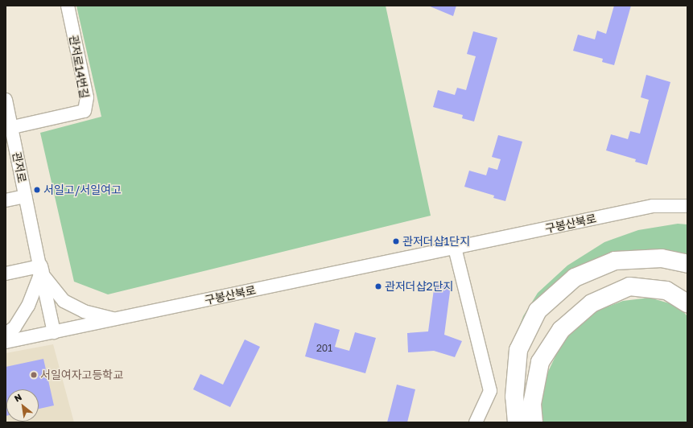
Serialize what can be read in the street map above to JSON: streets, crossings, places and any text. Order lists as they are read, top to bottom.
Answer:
{
  "streets": {
    "street": ["관저로14번길", "관저로", "구봉산북로"]
  },
  "crossings": [
    ["관저로14번길", "관저로"],
    ["관저로", "구봉산북로"]
  ],
  "places": [
    "서일고/서일여고",
    "관저더샵1단지",
    "관저더샵2단지",
    "서일여자고등학교"
  ],
  "house_numbers": ["201"],
  "north": "top left"
}
